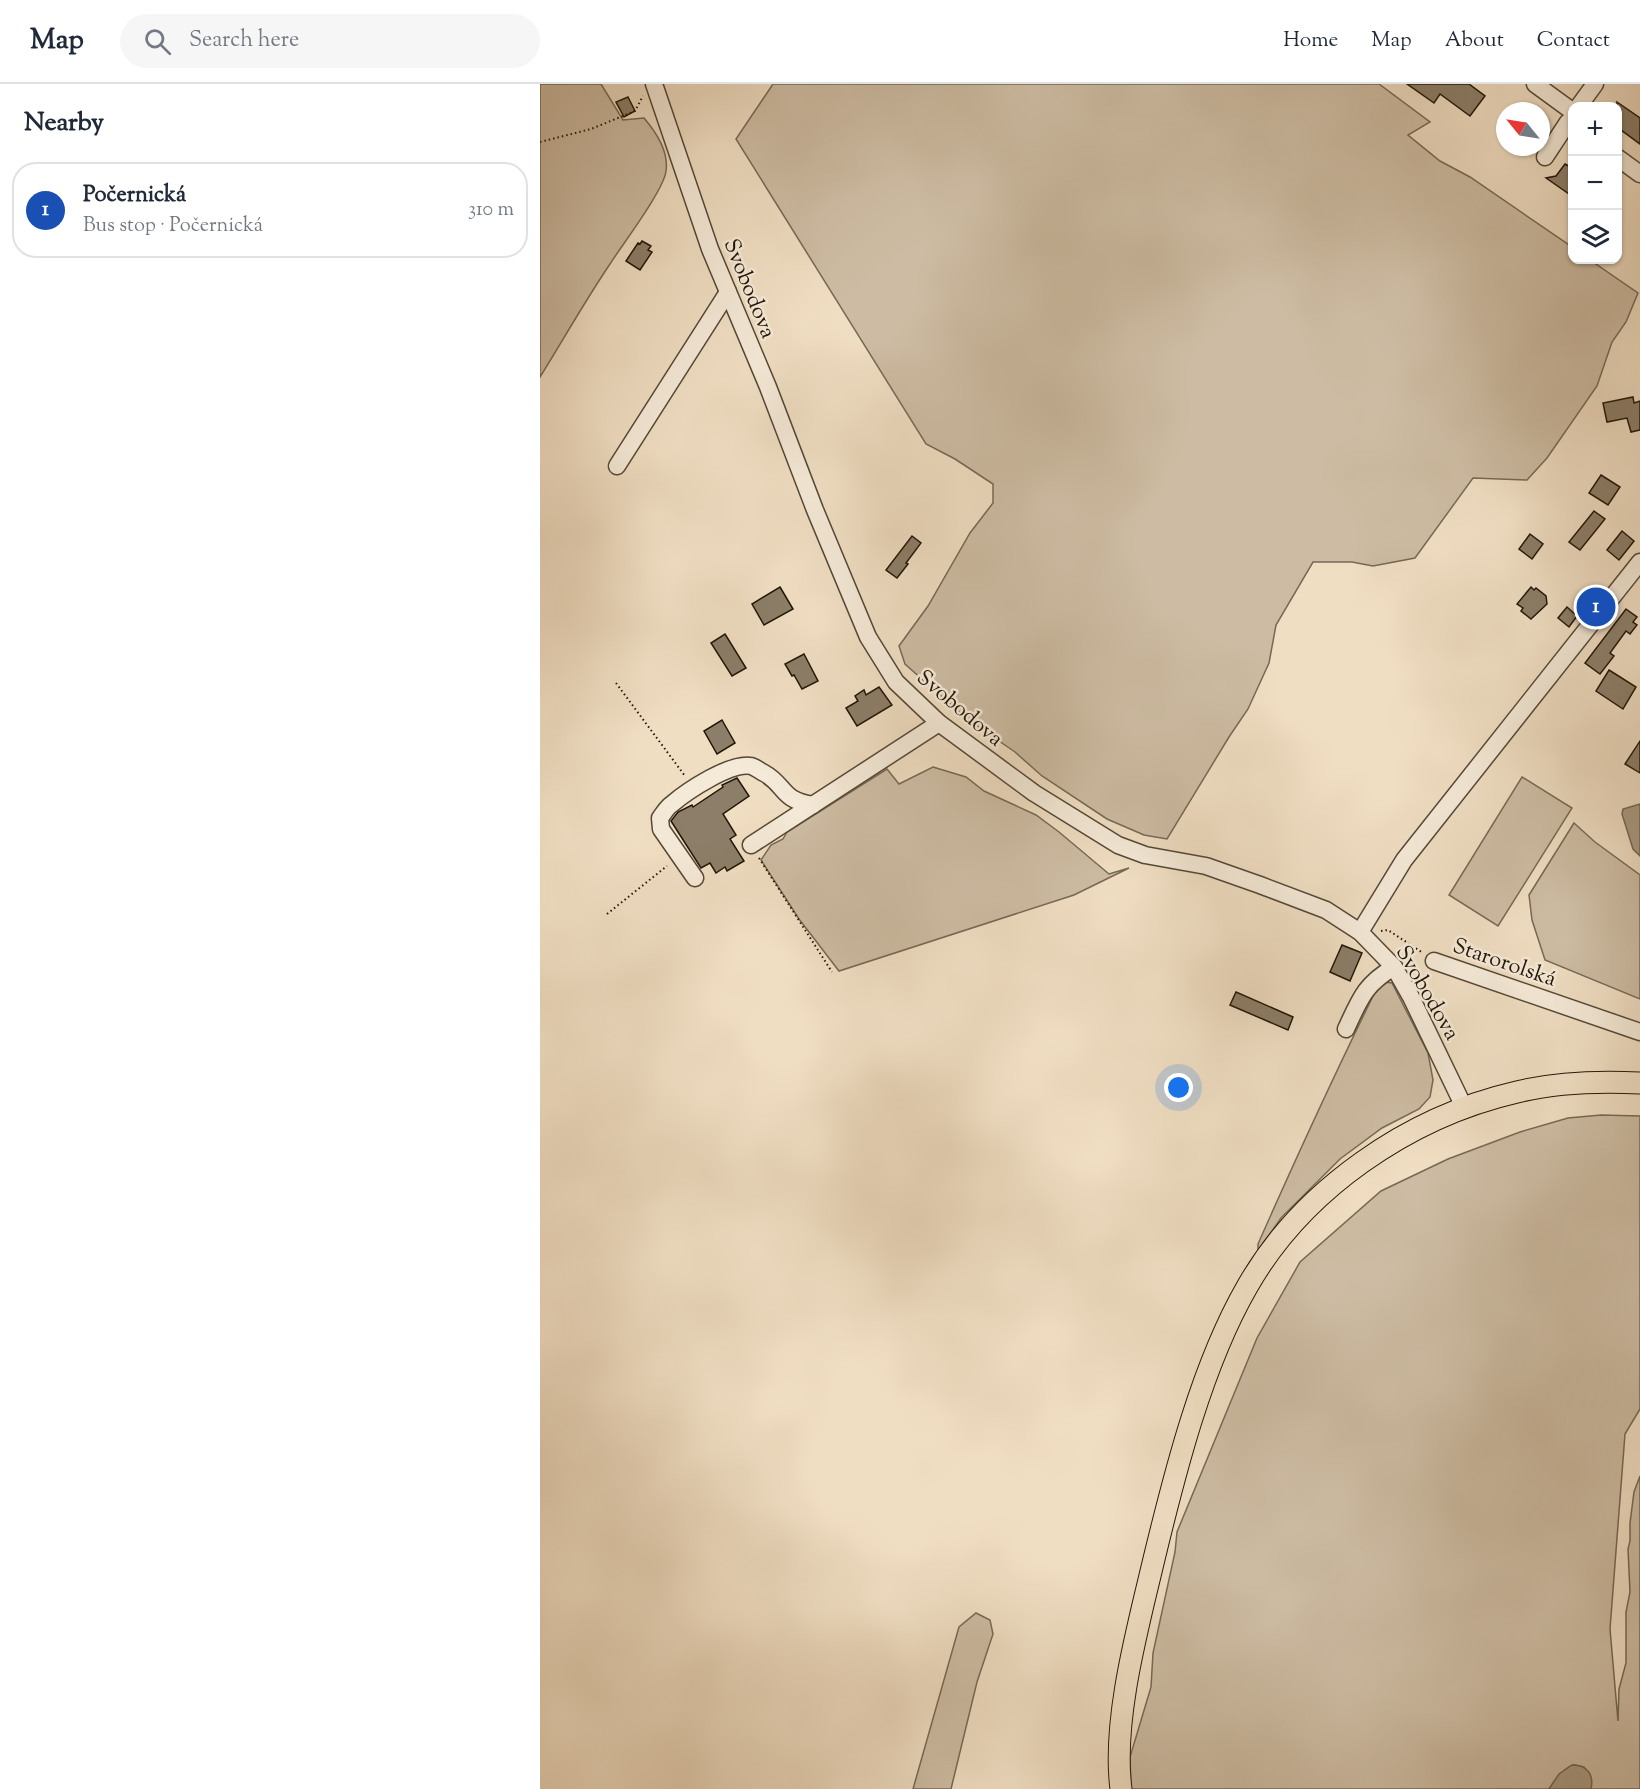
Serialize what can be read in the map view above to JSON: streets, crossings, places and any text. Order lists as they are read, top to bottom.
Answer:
{
  "streets": {
    "street": ["Svobodova", "Starorolská"]
  },
  "crossings": [
    ["Svobodova", "Starorolská"]
  ],
  "north": "top left",
  "page": {
    "header": "Map",
    "search": "Search here",
    "nav": [
      "Home",
      "Map",
      "About",
      "Contact"
    ],
    "heading": "Nearby",
    "map_buttons": ["+", "−"],
    "list": [
      {
        "mark": "1",
        "name": "Počernická",
        "note": "Bus stop · Počernická",
        "value": "310 m"
      }
    ],
    "pins": "1"
  }
}
